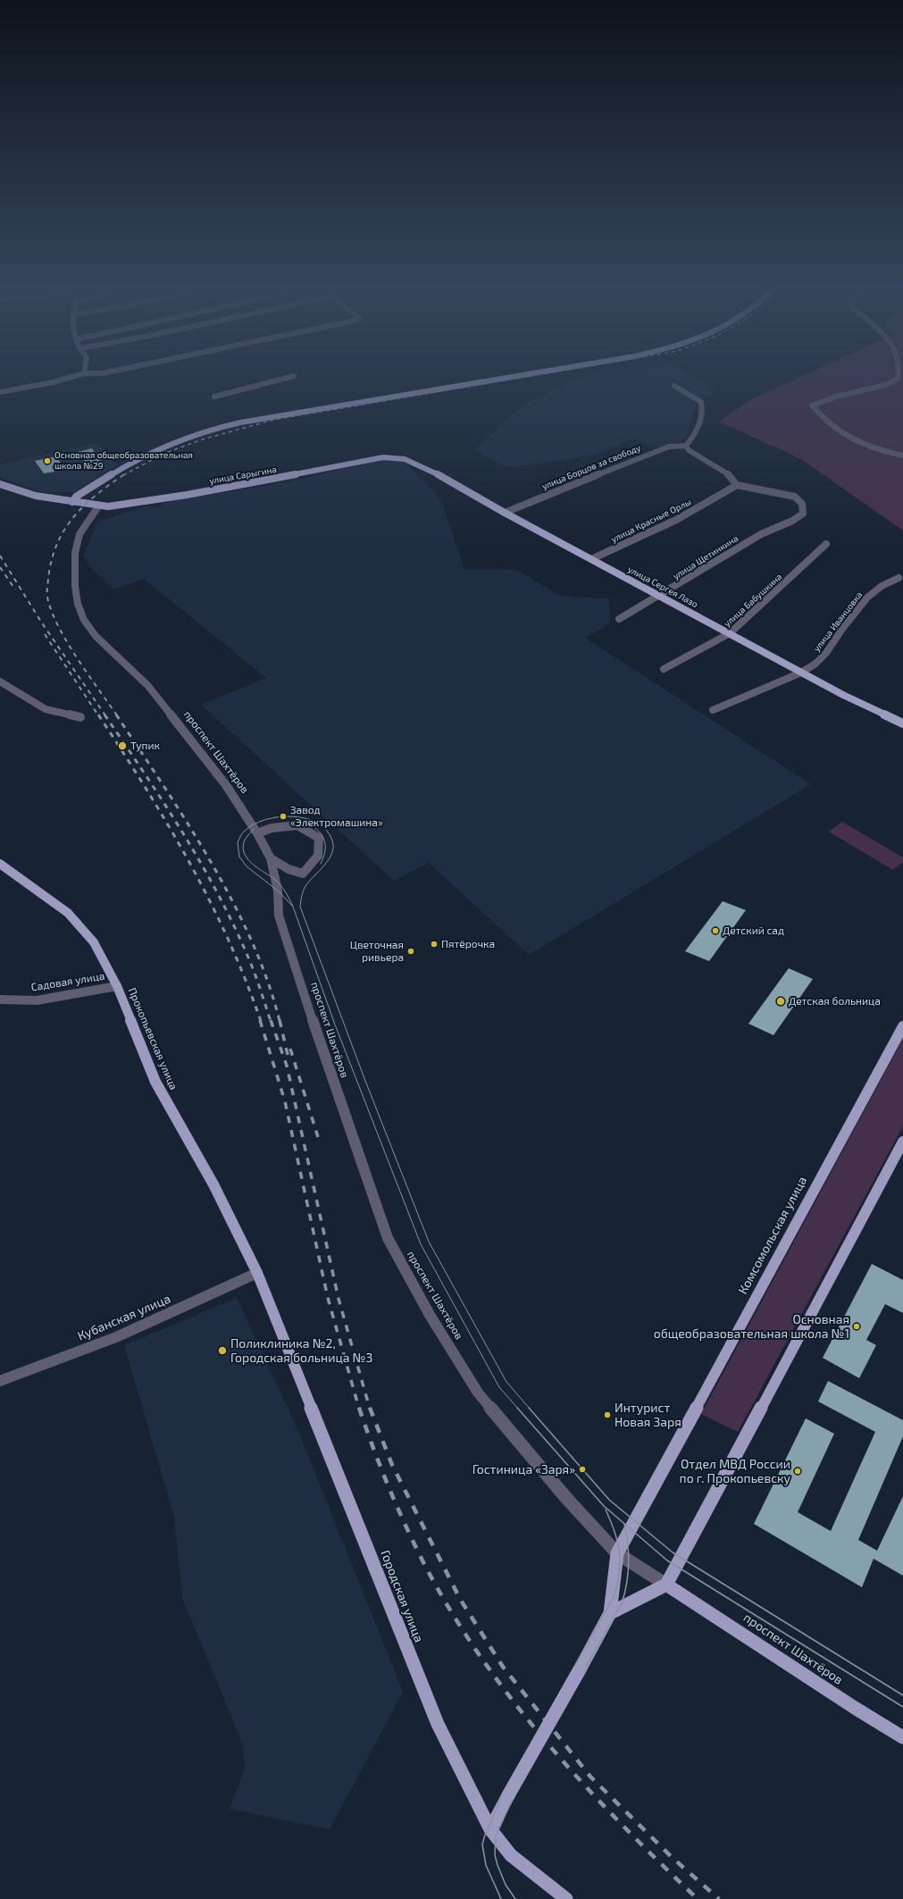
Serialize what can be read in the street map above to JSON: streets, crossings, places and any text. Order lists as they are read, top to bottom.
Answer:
{
  "streets": {
    "main road": [
      "улица Сарыгина",
      "улица Сергея Лазо",
      "проспект Шахтёров",
      "Прокопьевская улица",
      "Комсомольская улица",
      "Городская улица"
    ],
    "street": [
      "улица Борцов за свободу",
      "улица Красные Орлы",
      "улица Щетинкина",
      "улица Бабушкина",
      "улица Иванцовка",
      "Садовая улица",
      "Кубанская улица"
    ]
  },
  "crossings": [
    ["улица Борцов за свободу", "улица Сергея Лазо"],
    ["улица Сарыгина", "улица Сергея Лазо"],
    ["улица Сарыгина", "проспект Шахтёров"],
    ["улица Красные Орлы", "улица Щетинкина"],
    ["улица Красные Орлы", "улица Сергея Лазо"],
    ["улица Щетинкина", "улица Сергея Лазо"],
    ["улица Сергея Лазо", "улица Бабушкина"],
    ["улица Сергея Лазо", "улица Иванцовка"],
    ["проспект Шахтёров", "Комсомольская улица"],
    ["Садовая улица", "Прокопьевская улица"],
    ["Прокопьевская улица", "Кубанская улица"],
    ["Прокопьевская улица", "Городская улица"],
    ["Кубанская улица", "Городская улица"]
  ],
  "places": [
    "Основная общеобразовательная школа №29",
    "Тупик",
    "Завод «Электромашина»",
    "Детский сад",
    "Пятёрочка",
    "Цветочная ривьера",
    "Детская больница",
    "Основная общеобразовательная школа №1",
    "Поликлиника №2, Городская больница №3",
    "Интурист Новая Заря",
    "Гостиница «Заря»",
    "Отдел МВД России по г. Прокопьевску"
  ]
}
